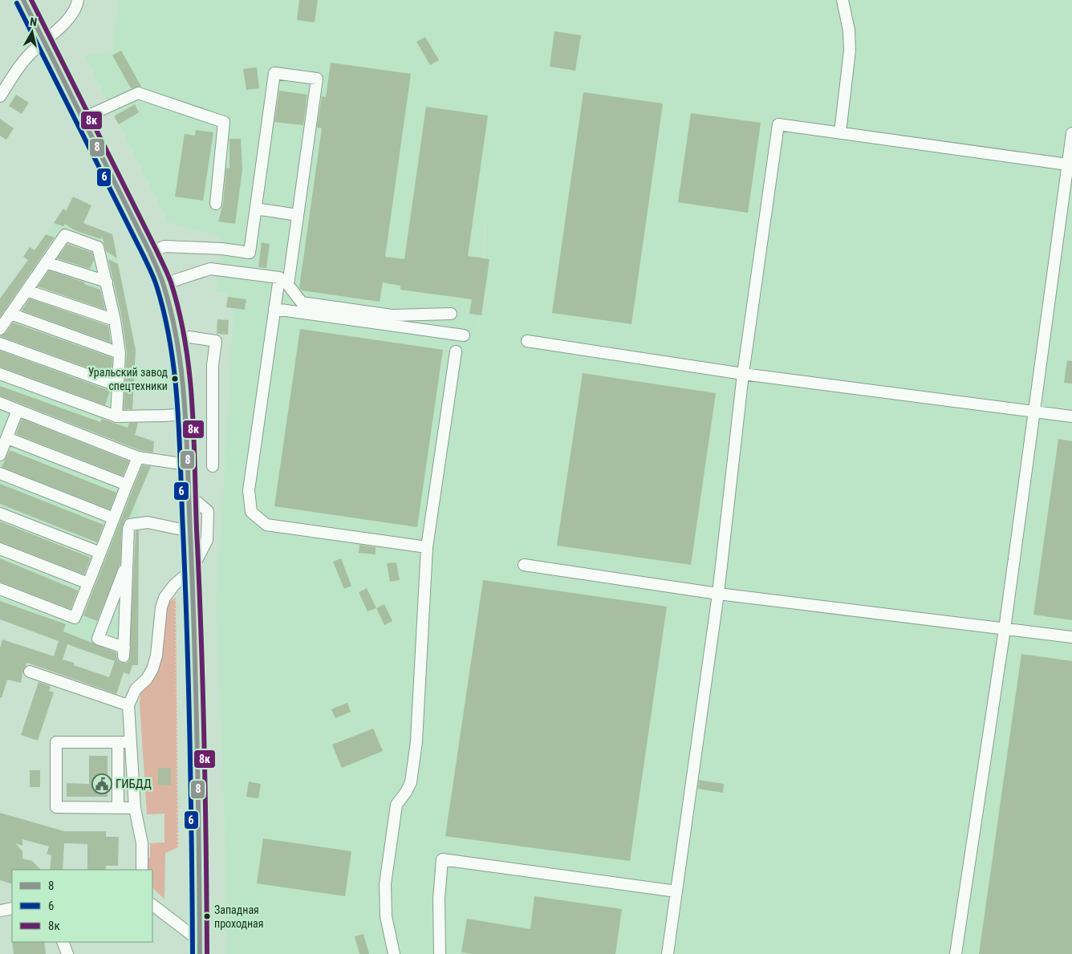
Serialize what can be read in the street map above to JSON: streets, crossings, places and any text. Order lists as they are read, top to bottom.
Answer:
{
  "places": {
    "other": ["Уральский завод спецтехники", "Западная проходная"],
    "public building": ["ГИБДД"]
  },
  "lines": ["transit line 8", "transit line 8к", "transit line 6"],
  "legend": ["8", "6", "8к"],
  "north": "top"
}
